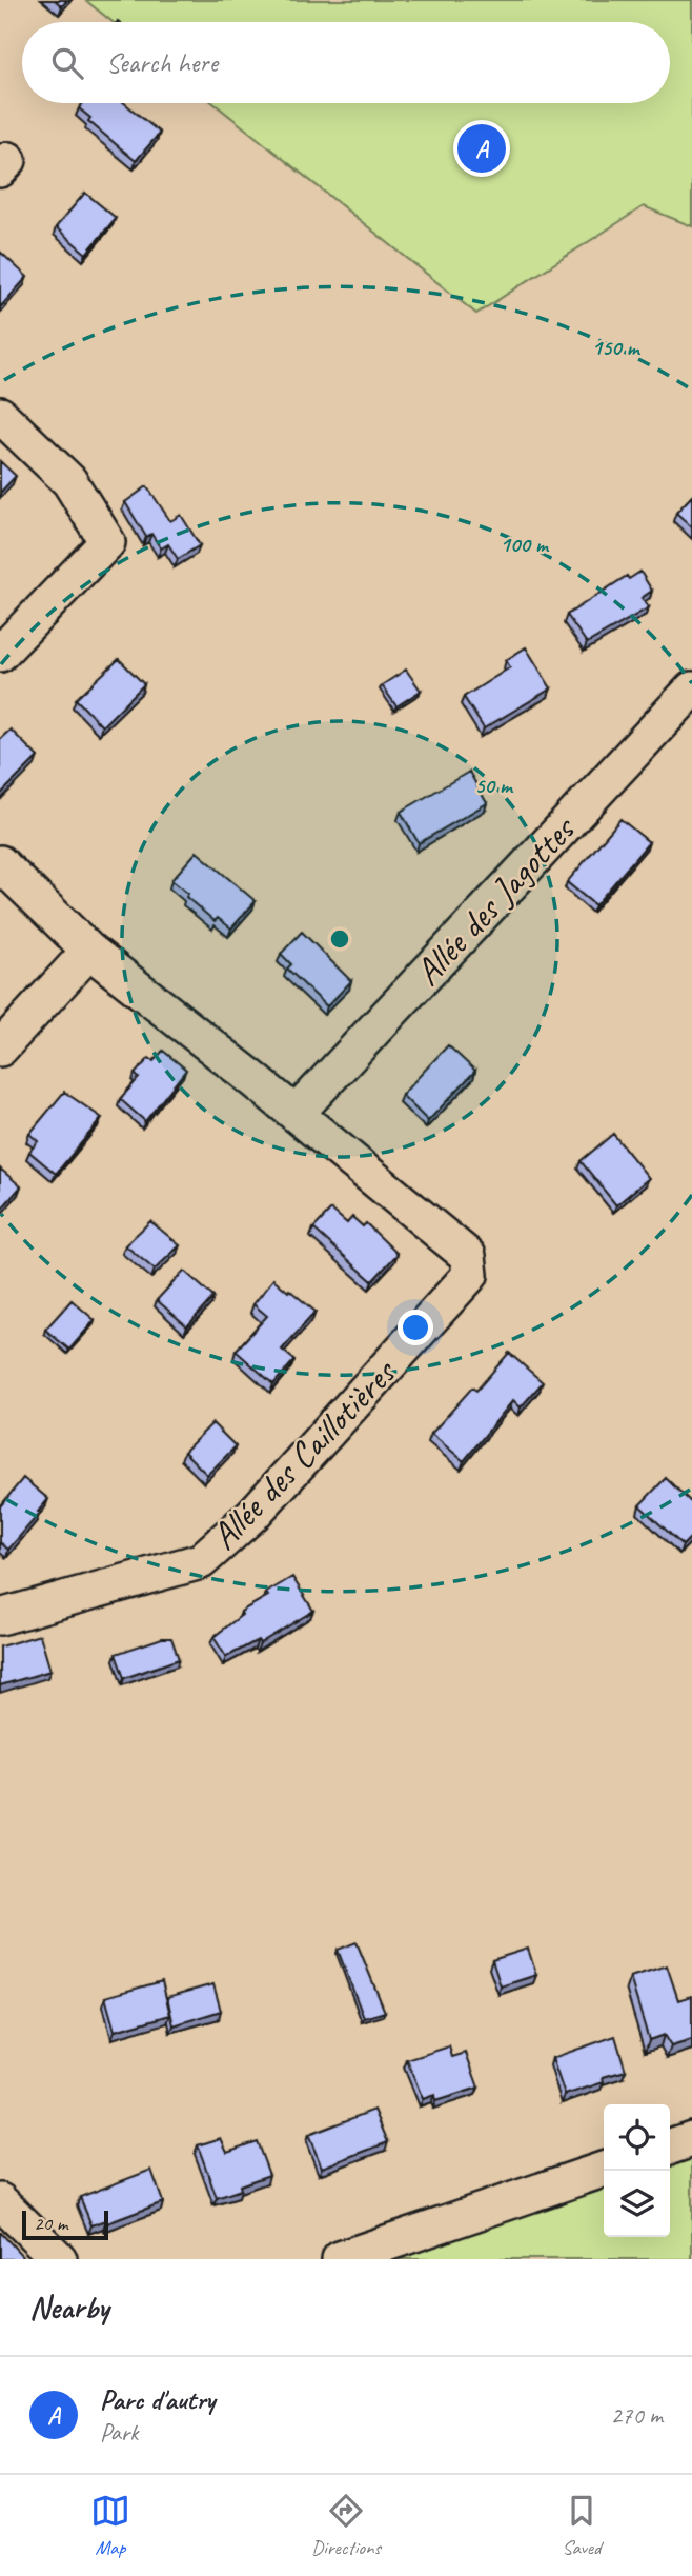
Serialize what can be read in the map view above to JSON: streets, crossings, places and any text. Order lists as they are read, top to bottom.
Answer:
{
  "streets": {
    "street": ["Allée des Jagottes", "Allée des Caillotières"]
  },
  "crossings": [
    ["Allée des Jagottes", "Allée des Caillotières"]
  ],
  "scale_bar": "20 m",
  "page": {
    "search": "Search here",
    "pins": "A",
    "scale": "20 m",
    "heading": "Nearby",
    "list": [
      {
        "mark": "A",
        "name": "Parc d'autry",
        "note": "Park",
        "value": "270 m"
      }
    ],
    "nav": ["Map", "Directions", "Saved"]
  },
  "rings": ["150 m", "100 m", "50 m"]
}
